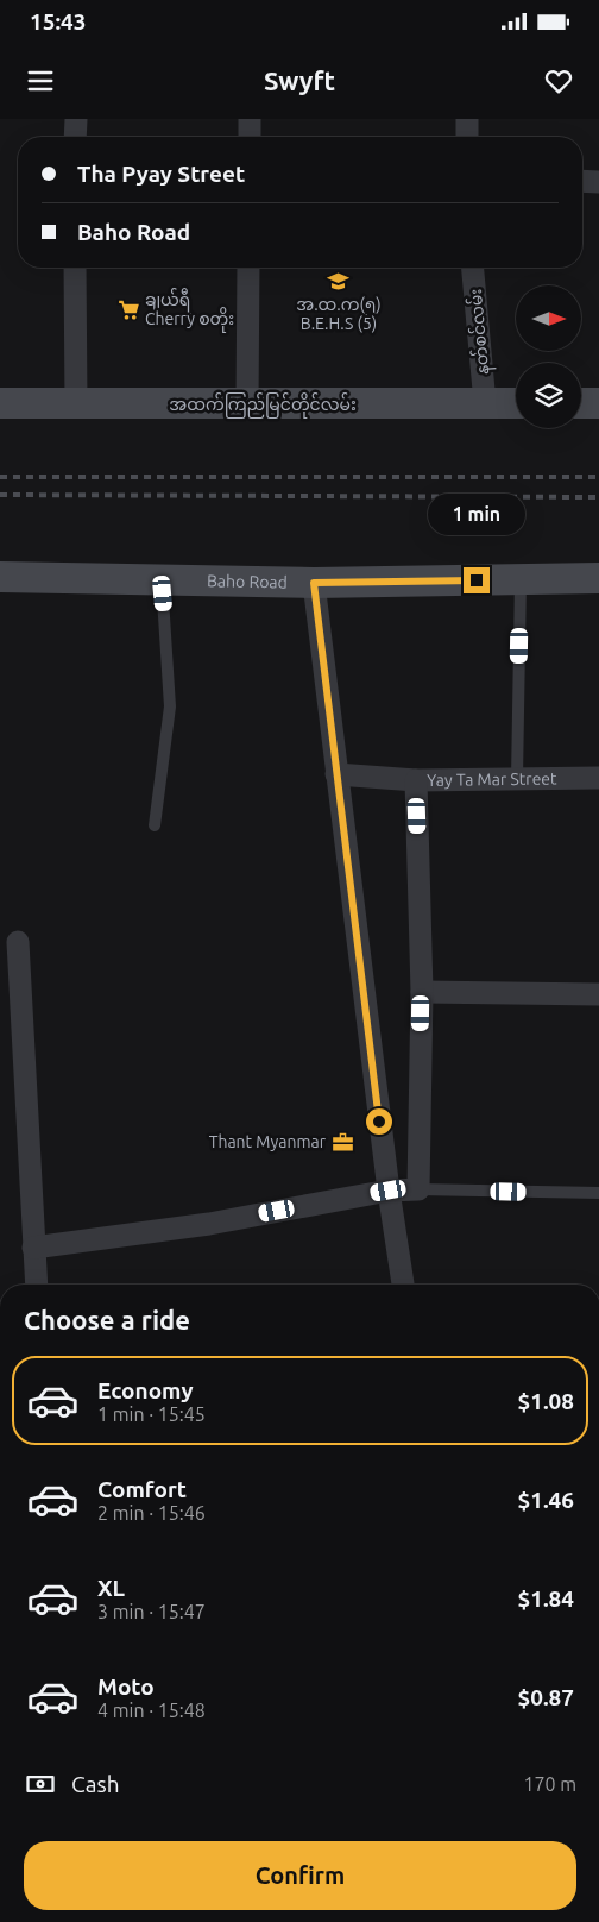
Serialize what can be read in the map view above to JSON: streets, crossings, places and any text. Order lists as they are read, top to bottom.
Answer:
{
  "streets": {
    "main road": ["အထက်ကြည်မြင်တိုင်လမ်း", "Baho Road"],
    "street": ["နတ်စင်လမ်း", "Yay Ta Mar Street"]
  },
  "crossings": [
    ["နတ်စင်လမ်း", "အထက်ကြည်မြင်တိုင်လမ်း"]
  ],
  "places": {
    "school or university": ["အ.ထ.က(၅) B.E.H.S (5)"],
    "supermarket": ["ချယ်ရီ Cherry စတိုး"],
    "office": ["Thant Myanmar"]
  },
  "north": "right",
  "page": {
    "status": "15:43",
    "header": "Swyft",
    "banner": ["Tha Pyay Street", "Baho Road"],
    "bubble": "1 min",
    "heading": "Choose a ride",
    "list": [
      {
        "name": "Economy",
        "note": "1 min · 15:45",
        "value": "$1.08"
      },
      {
        "name": "Comfort",
        "note": "2 min · 15:46",
        "value": "$1.46"
      },
      {
        "name": "XL",
        "note": "3 min · 15:47",
        "value": "$1.84"
      },
      {
        "name": "Moto",
        "note": "4 min · 15:48",
        "value": "$0.87"
      }
    ],
    "pay": ["Cash", "170 m"],
    "buttons": "Confirm"
  }
}
